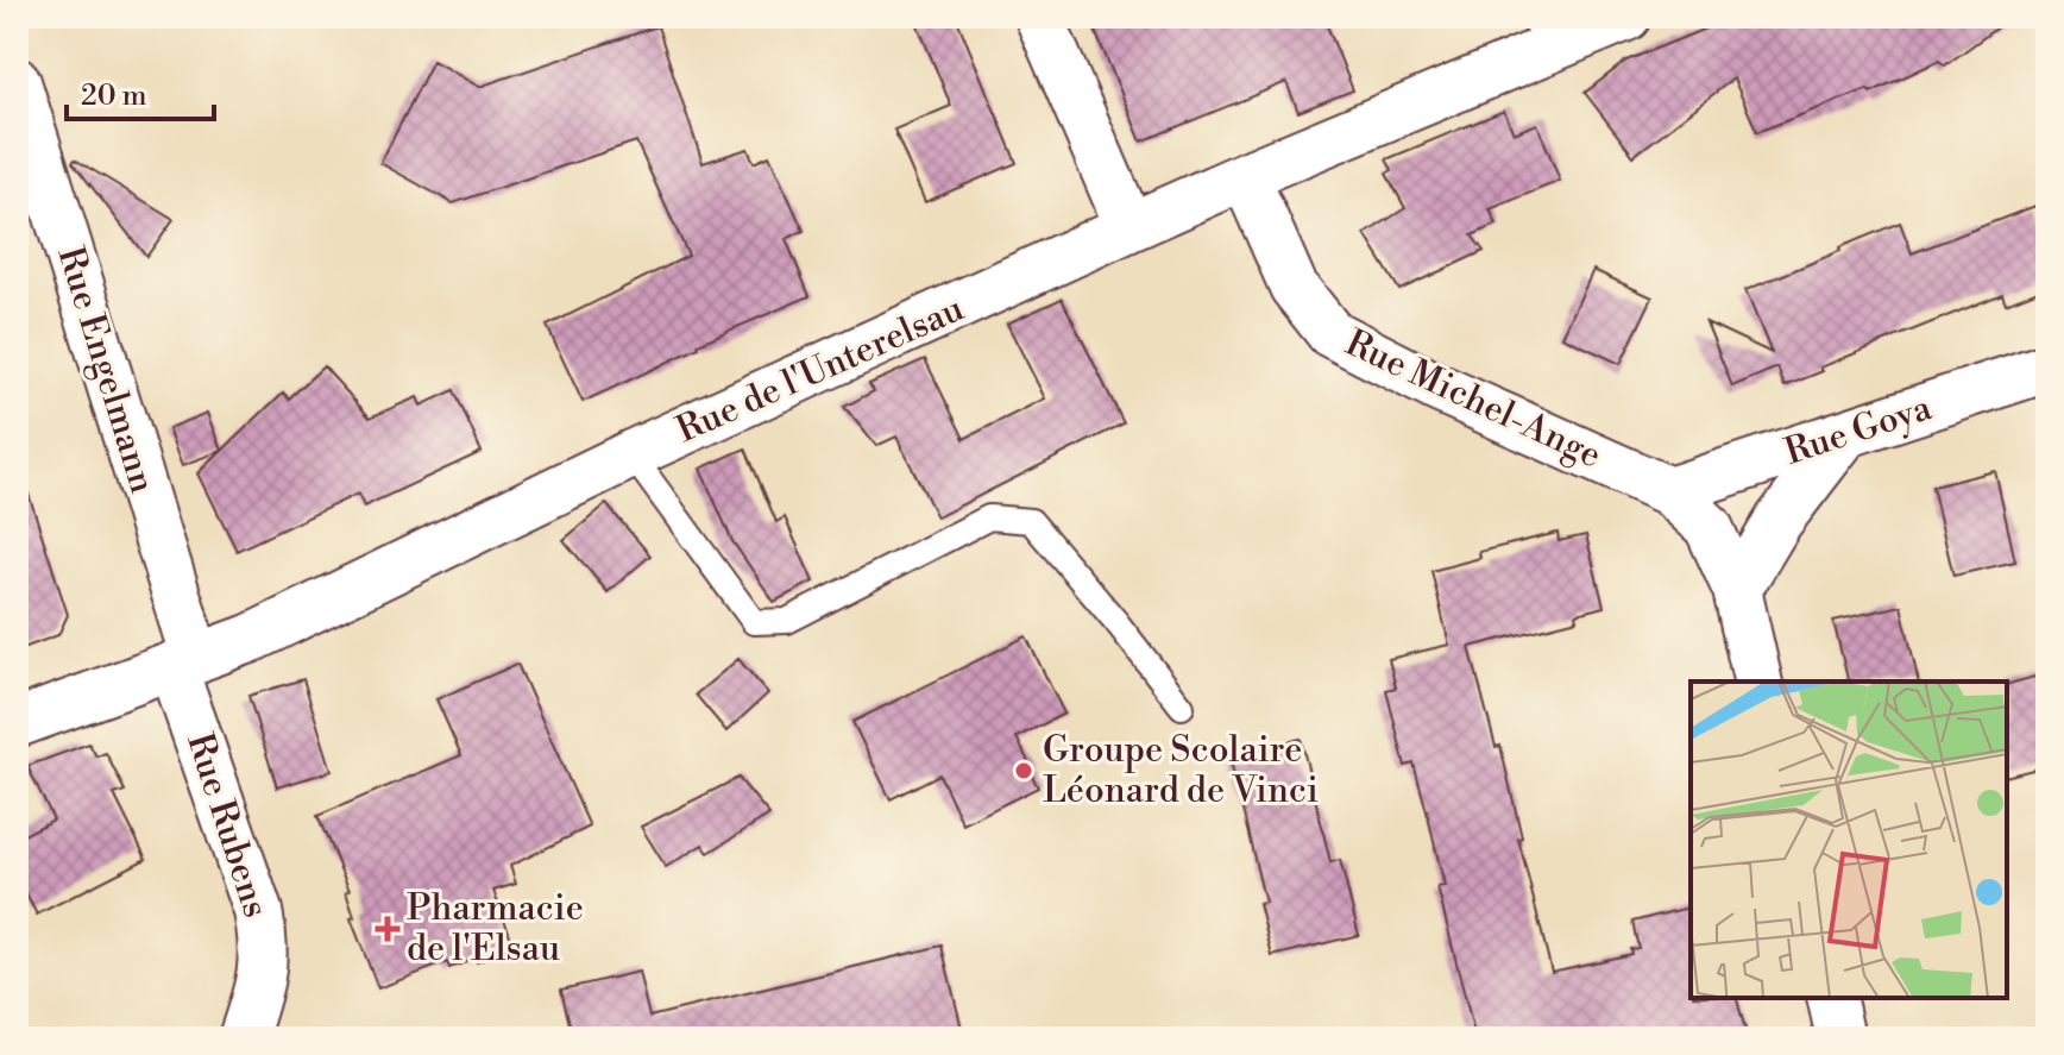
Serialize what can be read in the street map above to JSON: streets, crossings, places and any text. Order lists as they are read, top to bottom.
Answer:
{
  "streets": {
    "street": [
      "Rue Engelmann",
      "Rue de l'Unterelsau",
      "Rue Michel-Ange",
      "Rue Goya",
      "Rue Rubens"
    ]
  },
  "crossings": [
    ["Rue Engelmann", "Rue de l'Unterelsau"],
    ["Rue Engelmann", "Rue Rubens"],
    ["Rue de l'Unterelsau", "Rue Michel-Ange"],
    ["Rue de l'Unterelsau", "Rue Rubens"],
    ["Rue Michel-Ange", "Rue Goya"]
  ],
  "places": {
    "other": ["Groupe Scolaire Léonard de Vinci"],
    "health": ["Pharmacie de l'Elsau"]
  },
  "scale_bar": "20 m"
}
